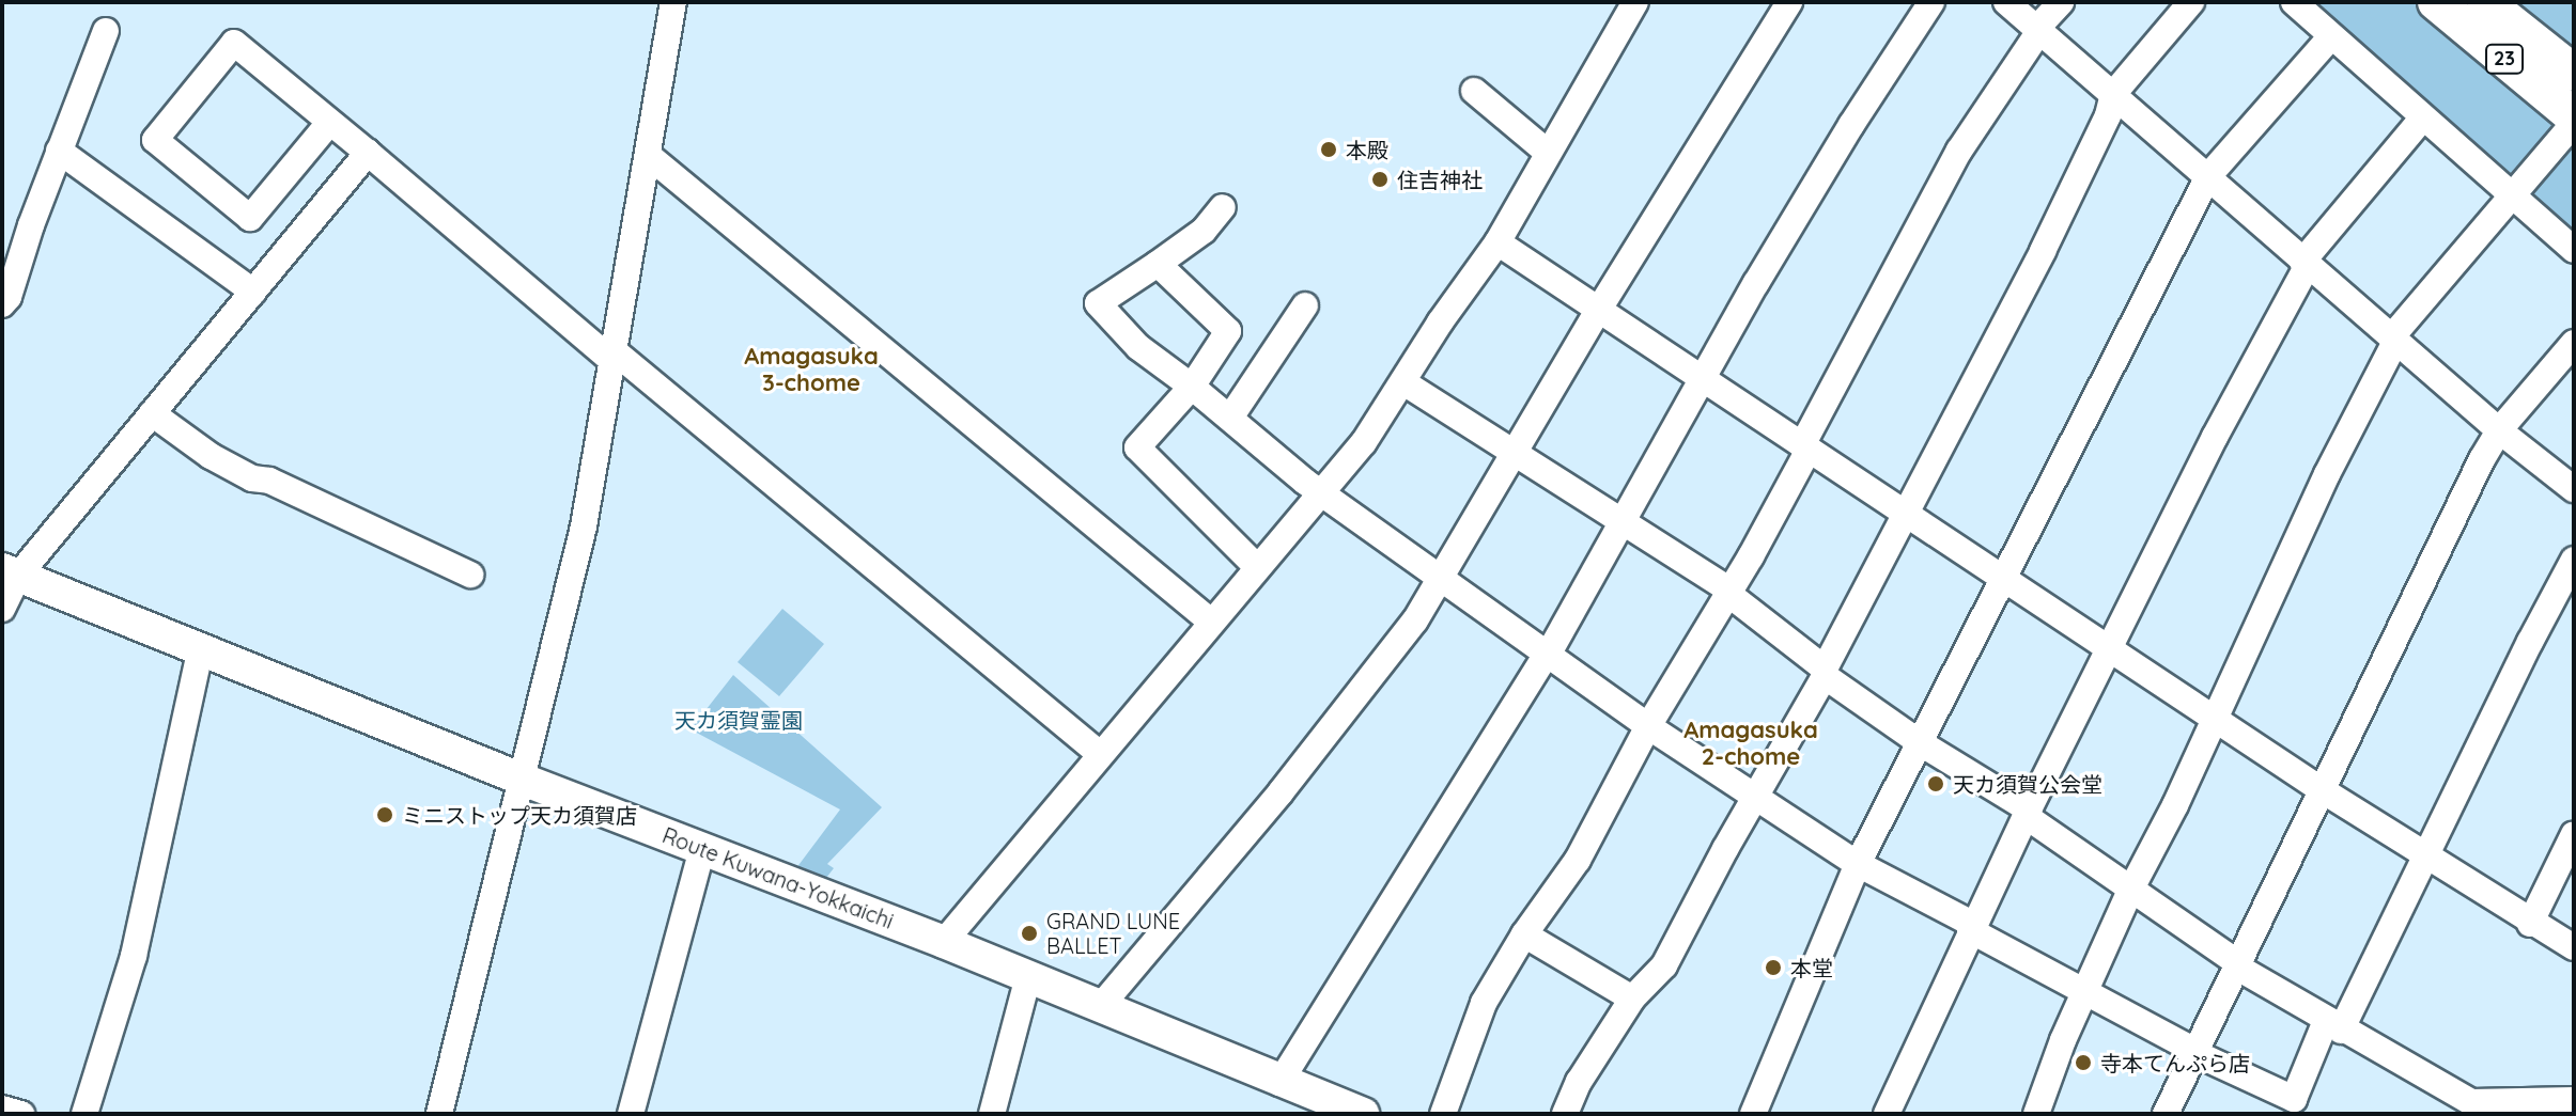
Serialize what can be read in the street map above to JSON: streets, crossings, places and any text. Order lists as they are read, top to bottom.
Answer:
{
  "streets": {
    "highway": ["23"],
    "main road": ["Route Kuwana-Yokkaichi"]
  },
  "districts": ["Amagasuka 3-chome", "Amagasuka 2-chome"],
  "parks": ["天カ須賀霊園"],
  "places": [
    "本殿",
    "住吉神社",
    "天カ須賀公会堂",
    "ミニストップ天カ須賀店",
    "GRAND LUNE BALLET",
    "本堂",
    "寺本てんぷら店"
  ]
}
